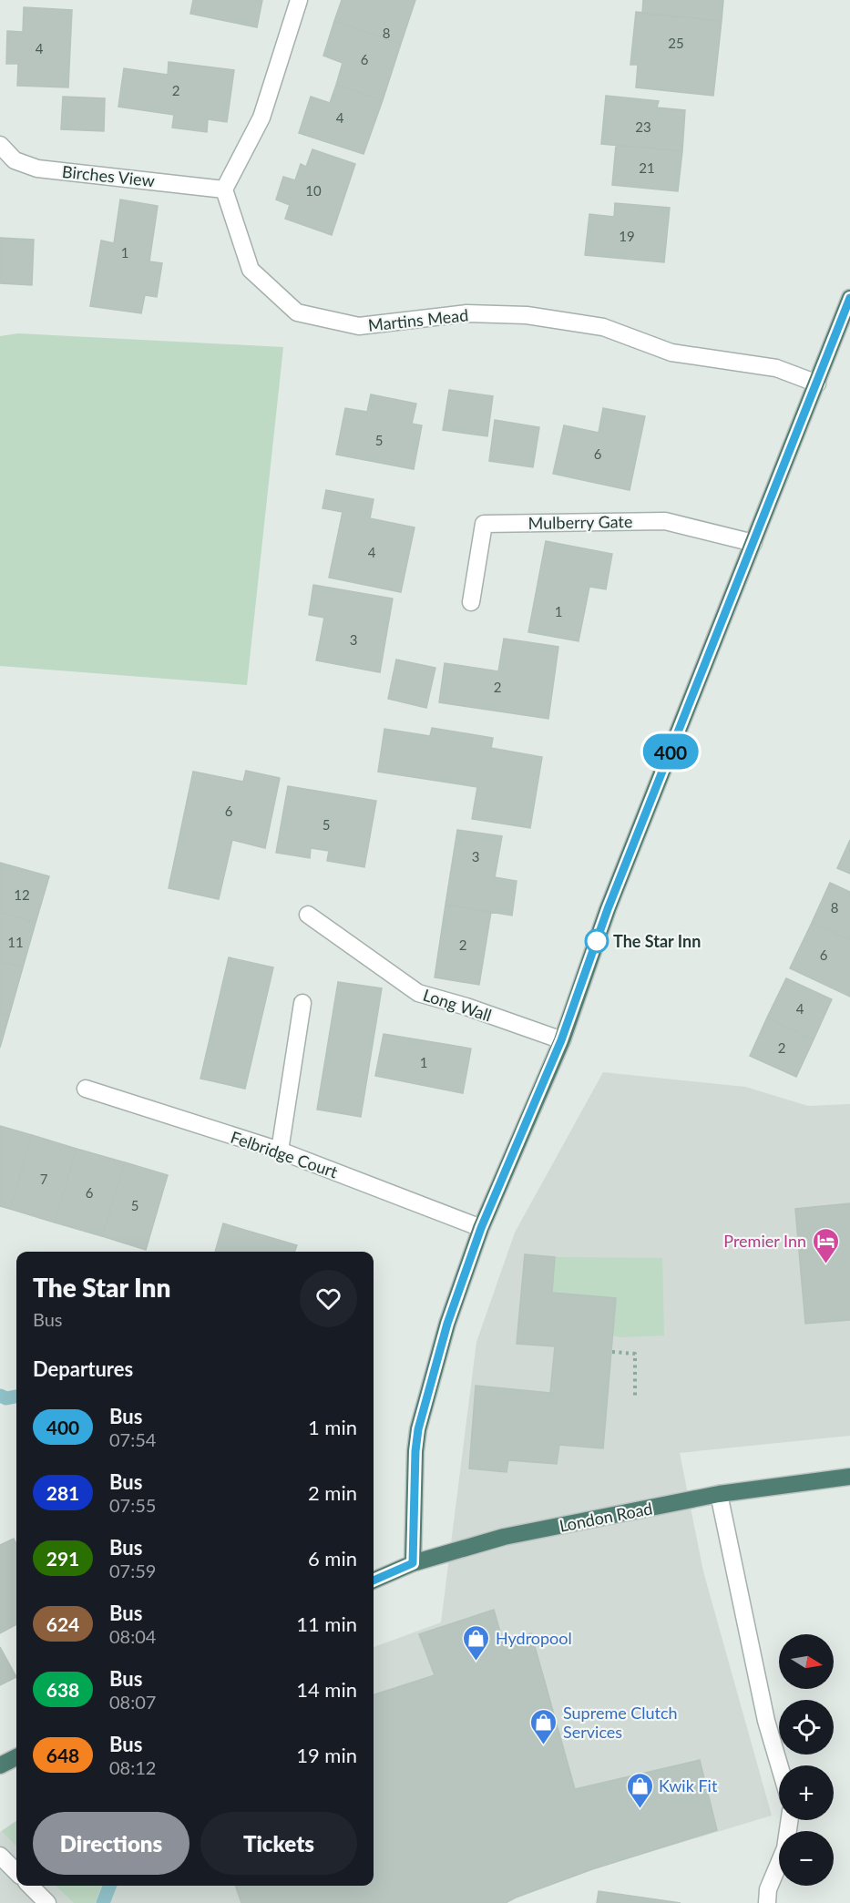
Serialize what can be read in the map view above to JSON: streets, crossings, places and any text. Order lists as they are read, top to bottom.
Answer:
{
  "streets": {
    "highway": ["London Road"],
    "street": [
      "Birches View",
      "Martins Mead",
      "Mulberry Gate",
      "Long Wall",
      "Felbridge Court"
    ]
  },
  "crossings": [
    ["Birches View", "Martins Mead"]
  ],
  "places": {
    "other": ["The Star Inn"],
    "hotel": ["Premier Inn"],
    "shop": ["Hydropool", "Supreme Clutch Services", "Kwik Fit"]
  },
  "lines": ["bus line 400"],
  "house_numbers": [
    "8",
    "25",
    "4",
    "6",
    "2",
    "4",
    "23",
    "21",
    "10",
    "19",
    "1",
    "5",
    "6",
    "4",
    "1",
    "3",
    "2",
    "6",
    "5",
    "3",
    "12",
    "8",
    "11",
    "2",
    "6",
    "4",
    "2",
    "1",
    "7",
    "6",
    "5"
  ],
  "north": "right",
  "page": {
    "on_map": "400",
    "heading": [
      ["The Star Inn", "Bus"],
      "Departures"
    ],
    "list": [
      {
        "mark": "400",
        "name": "Bus",
        "note": "07:54",
        "value": "1 min"
      },
      {
        "mark": "281",
        "name": "Bus",
        "note": "07:55",
        "value": "2 min"
      },
      {
        "mark": "291",
        "name": "Bus",
        "note": "07:59",
        "value": "6 min"
      },
      {
        "mark": "624",
        "name": "Bus",
        "note": "08:04",
        "value": "11 min"
      },
      {
        "mark": "638",
        "name": "Bus",
        "note": "08:07",
        "value": "14 min"
      },
      {
        "mark": "648",
        "name": "Bus",
        "note": "08:12",
        "value": "19 min"
      }
    ],
    "map_buttons": ["+", "−"],
    "buttons": ["Directions", "Tickets"]
  }
}
